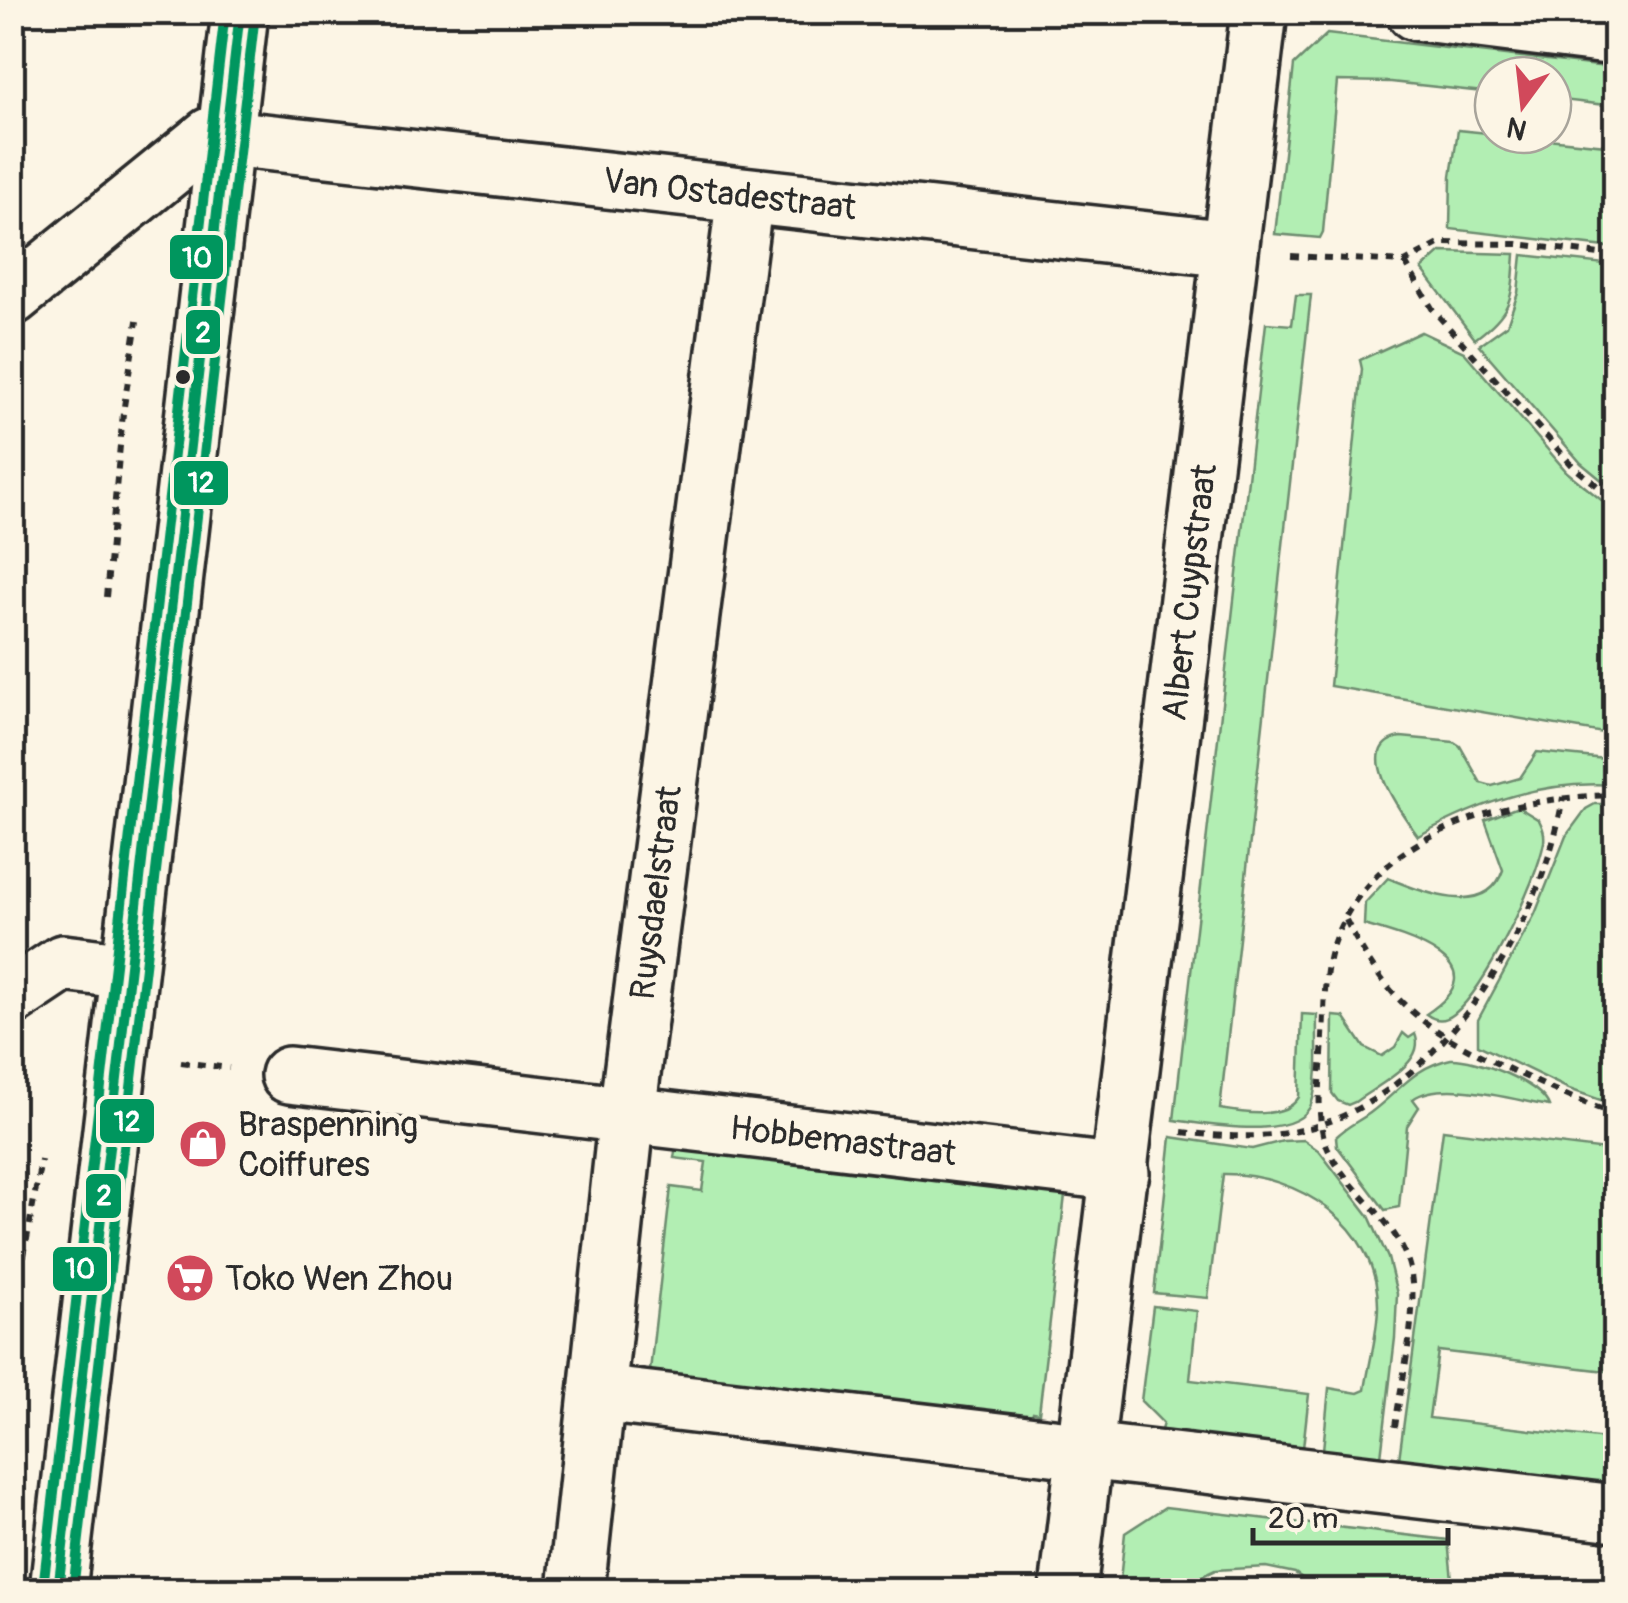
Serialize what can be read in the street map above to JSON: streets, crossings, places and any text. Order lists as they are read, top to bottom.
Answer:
{
  "streets": {
    "street": [
      "Van Ostadestraat",
      "Albert Cuypstraat",
      "Ruysdaelstraat",
      "Hobbemastraat"
    ]
  },
  "crossings": [
    ["Van Ostadestraat", "Albert Cuypstraat"],
    ["Van Ostadestraat", "Ruysdaelstraat"],
    ["Albert Cuypstraat", "Hobbemastraat"],
    ["Ruysdaelstraat", "Hobbemastraat"]
  ],
  "places": {
    "shop": ["Braspenning Coiffures"],
    "supermarket": ["Toko Wen Zhou"]
  },
  "lines": ["transit line 2", "transit line 10", "transit line 12"],
  "scale_bar": "20 m",
  "north": "bottom"
}
